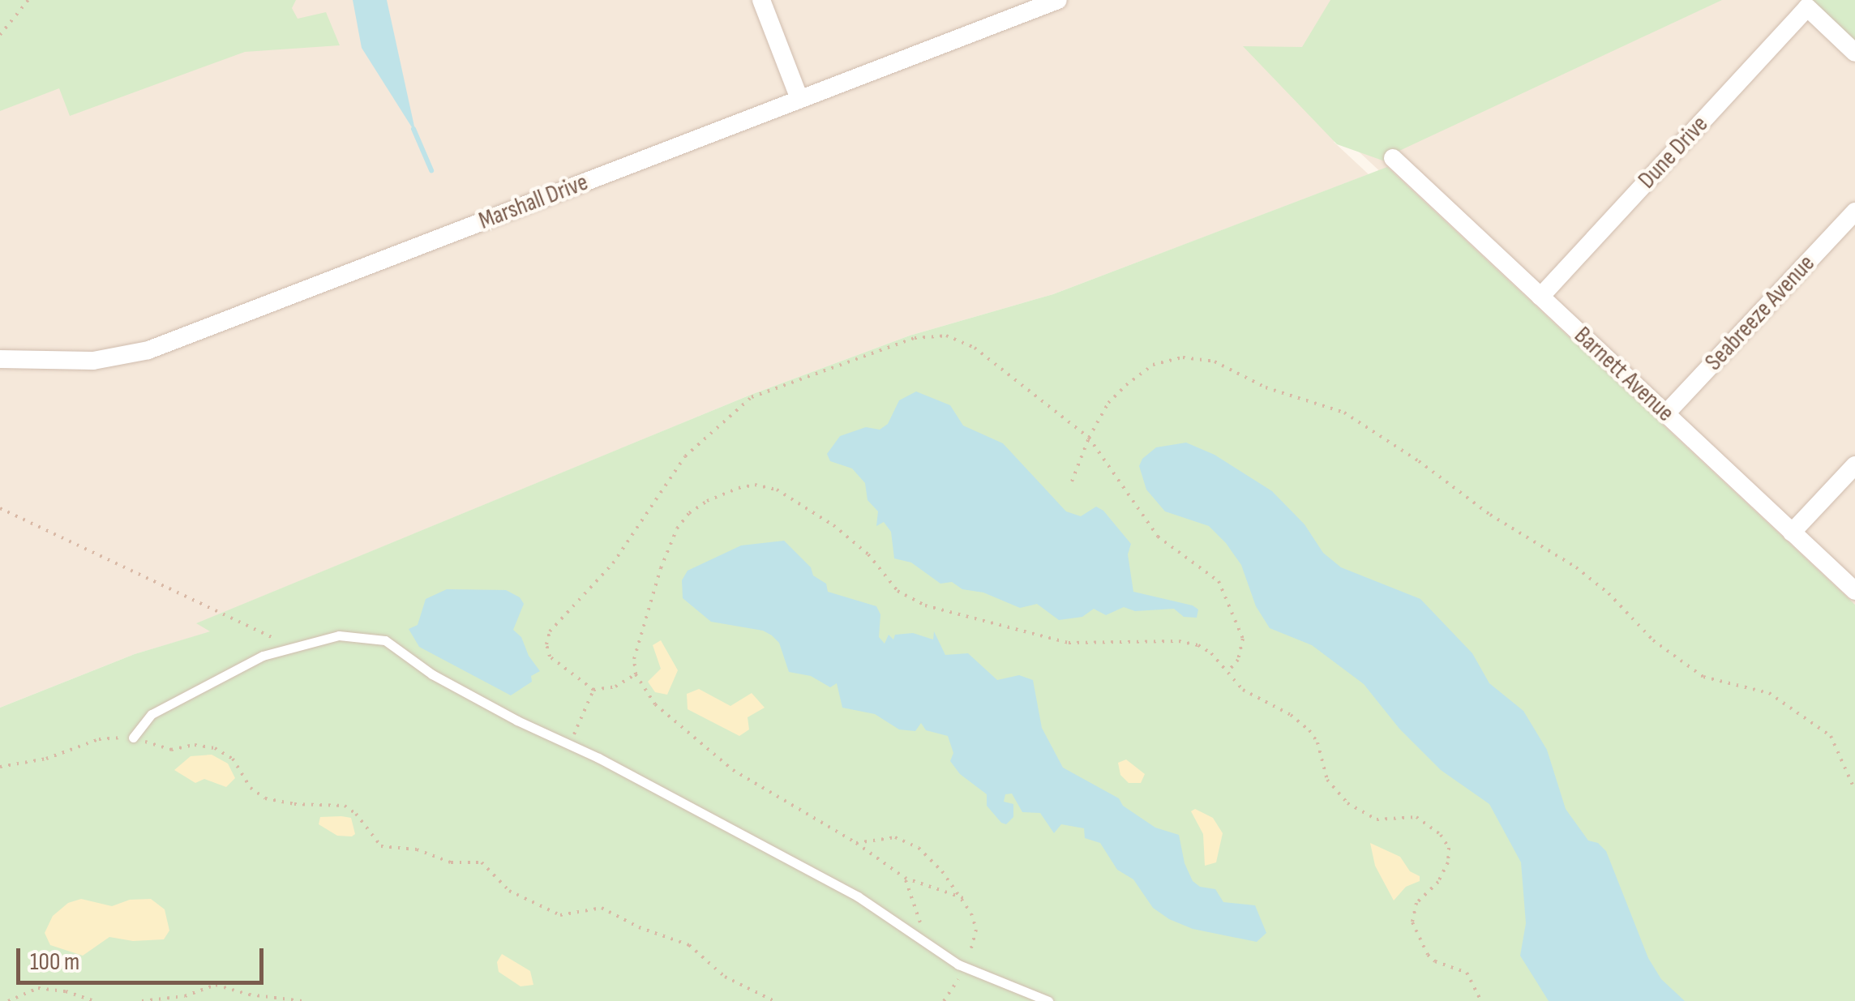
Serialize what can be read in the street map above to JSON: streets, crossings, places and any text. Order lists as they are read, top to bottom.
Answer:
{
  "streets": {
    "street": [
      "Dune Drive",
      "Marshall Drive",
      "Seabreeze Avenue",
      "Barnett Avenue"
    ]
  },
  "crossings": [
    ["Dune Drive", "Barnett Avenue"],
    ["Seabreeze Avenue", "Barnett Avenue"]
  ],
  "scale_bar": "100 m"
}
